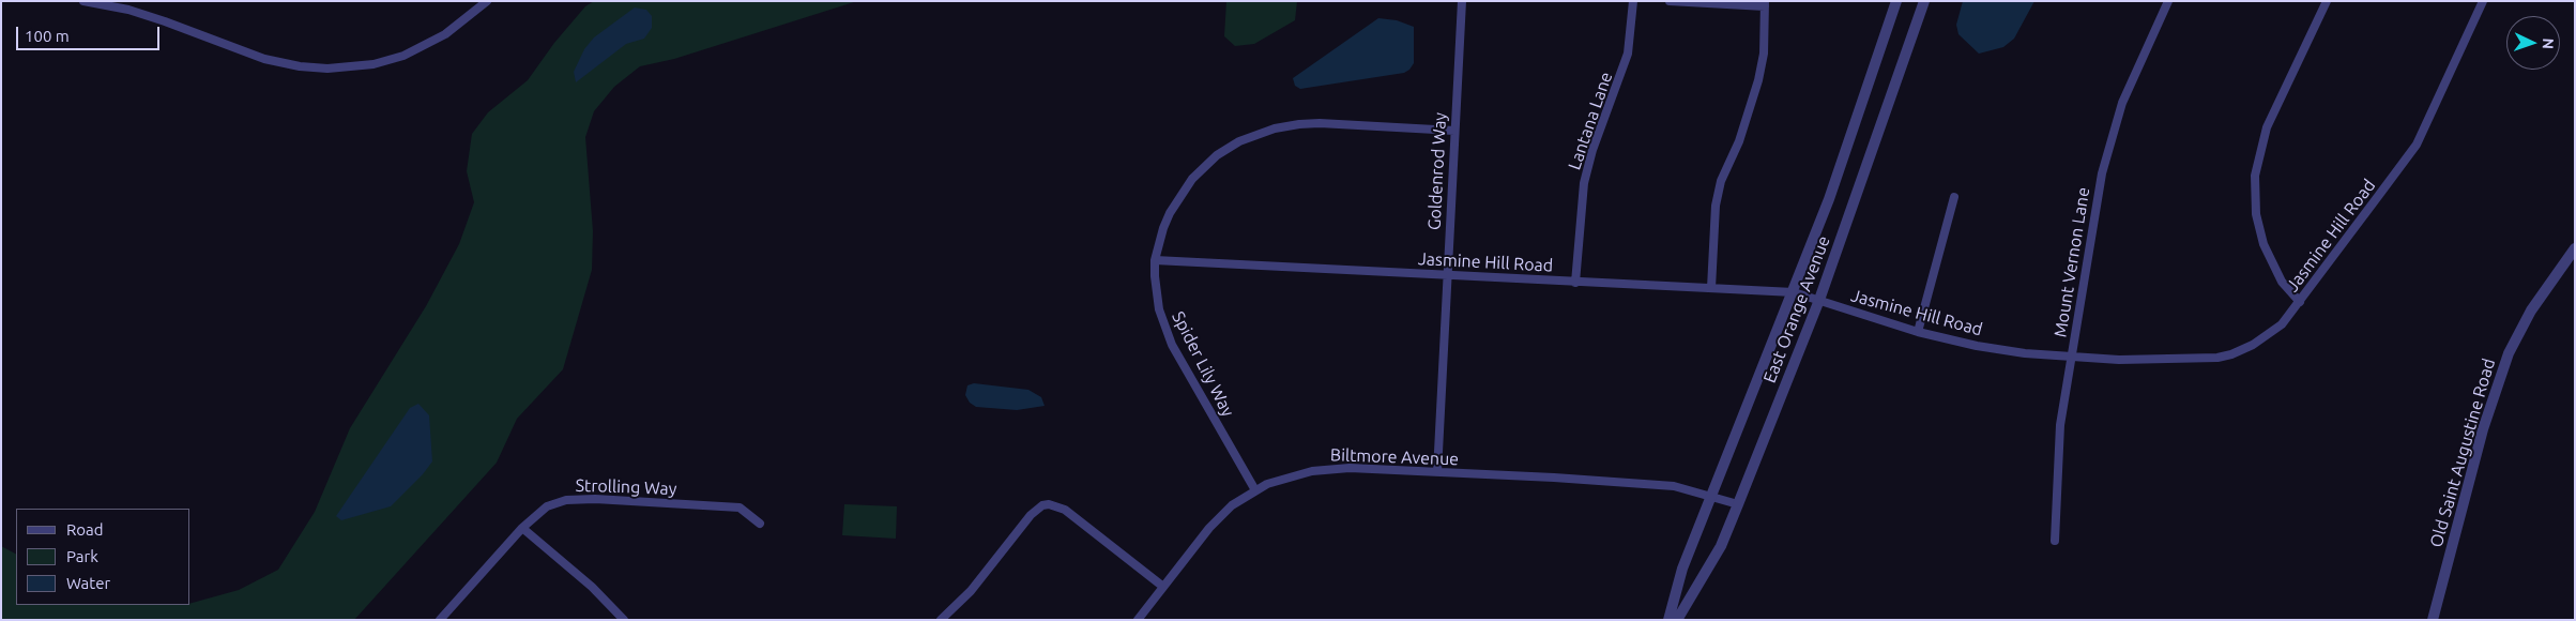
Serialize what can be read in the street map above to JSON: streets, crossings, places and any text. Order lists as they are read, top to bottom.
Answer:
{
  "streets": {
    "street": [
      "Lantana Lane",
      "Goldenrod Way",
      "Jasmine Hill Road",
      "Mount Vernon Lane",
      "East Orange Avenue",
      "Spider Lily Way",
      "Old Saint Augustine Road",
      "Biltmore Avenue",
      "Strolling Way"
    ]
  },
  "crossings": [
    ["Lantana Lane", "Jasmine Hill Road"],
    ["Goldenrod Way", "Jasmine Hill Road"],
    ["Goldenrod Way", "Spider Lily Way"],
    ["Goldenrod Way", "Biltmore Avenue"],
    ["Jasmine Hill Road", "Mount Vernon Lane"],
    ["Jasmine Hill Road", "East Orange Avenue"],
    ["Jasmine Hill Road", "Spider Lily Way"],
    ["East Orange Avenue", "Biltmore Avenue"],
    ["Spider Lily Way", "Biltmore Avenue"]
  ],
  "legend": ["Road", "Park", "Water"],
  "scale_bar": "100 m",
  "north": "right"
}
